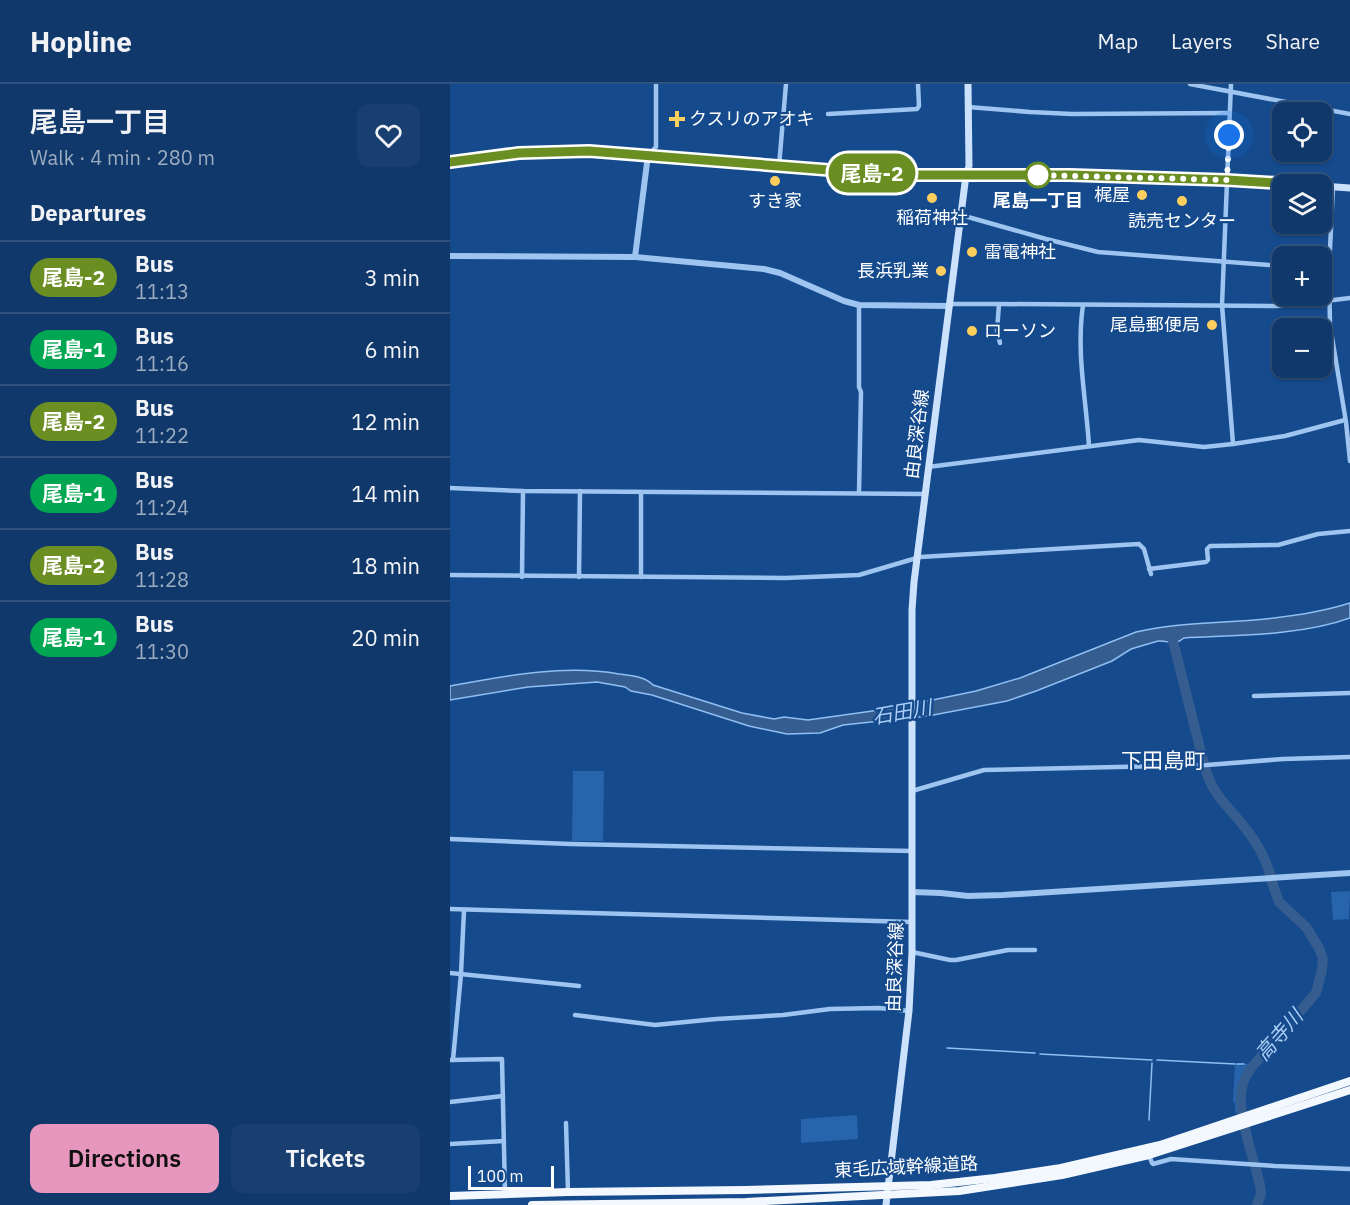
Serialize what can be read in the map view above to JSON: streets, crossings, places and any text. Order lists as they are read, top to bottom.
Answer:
{
  "streets": {
    "highway": ["東毛広域幹線道路"],
    "main road": ["由良深谷線"]
  },
  "crossings": [
    ["由良深谷線", "東毛広域幹線道路"]
  ],
  "districts": ["下田島町"],
  "water": ["石田川", "高寺川"],
  "places": {
    "health": ["クスリのアオキ"],
    "other": [
      "尾島一丁目",
      "すき家",
      "梶屋",
      "稲荷神社",
      "読売センター",
      "雷電神社",
      "長浜乳業",
      "尾島郵便局",
      "ローソン"
    ]
  },
  "lines": ["bus line 尾島-2"],
  "scale_bar": "100 m",
  "page": {
    "header": "Hopline",
    "nav": ["Map", "Layers", "Share"],
    "heading": [
      ["尾島一丁目", "Walk · 4 min · 280 m"],
      "Departures"
    ],
    "on_map": "尾島-2",
    "map_buttons": ["+", "−"],
    "list": [
      {
        "mark": "尾島-2",
        "name": "Bus",
        "note": "11:13",
        "value": "3 min"
      },
      {
        "mark": "尾島-1",
        "name": "Bus",
        "note": "11:16",
        "value": "6 min"
      },
      {
        "mark": "尾島-2",
        "name": "Bus",
        "note": "11:22",
        "value": "12 min"
      },
      {
        "mark": "尾島-1",
        "name": "Bus",
        "note": "11:24",
        "value": "14 min"
      },
      {
        "mark": "尾島-2",
        "name": "Bus",
        "note": "11:28",
        "value": "18 min"
      },
      {
        "mark": "尾島-1",
        "name": "Bus",
        "note": "11:30",
        "value": "20 min"
      }
    ],
    "buttons": ["Directions", "Tickets"],
    "scale": "100 m"
  }
}
